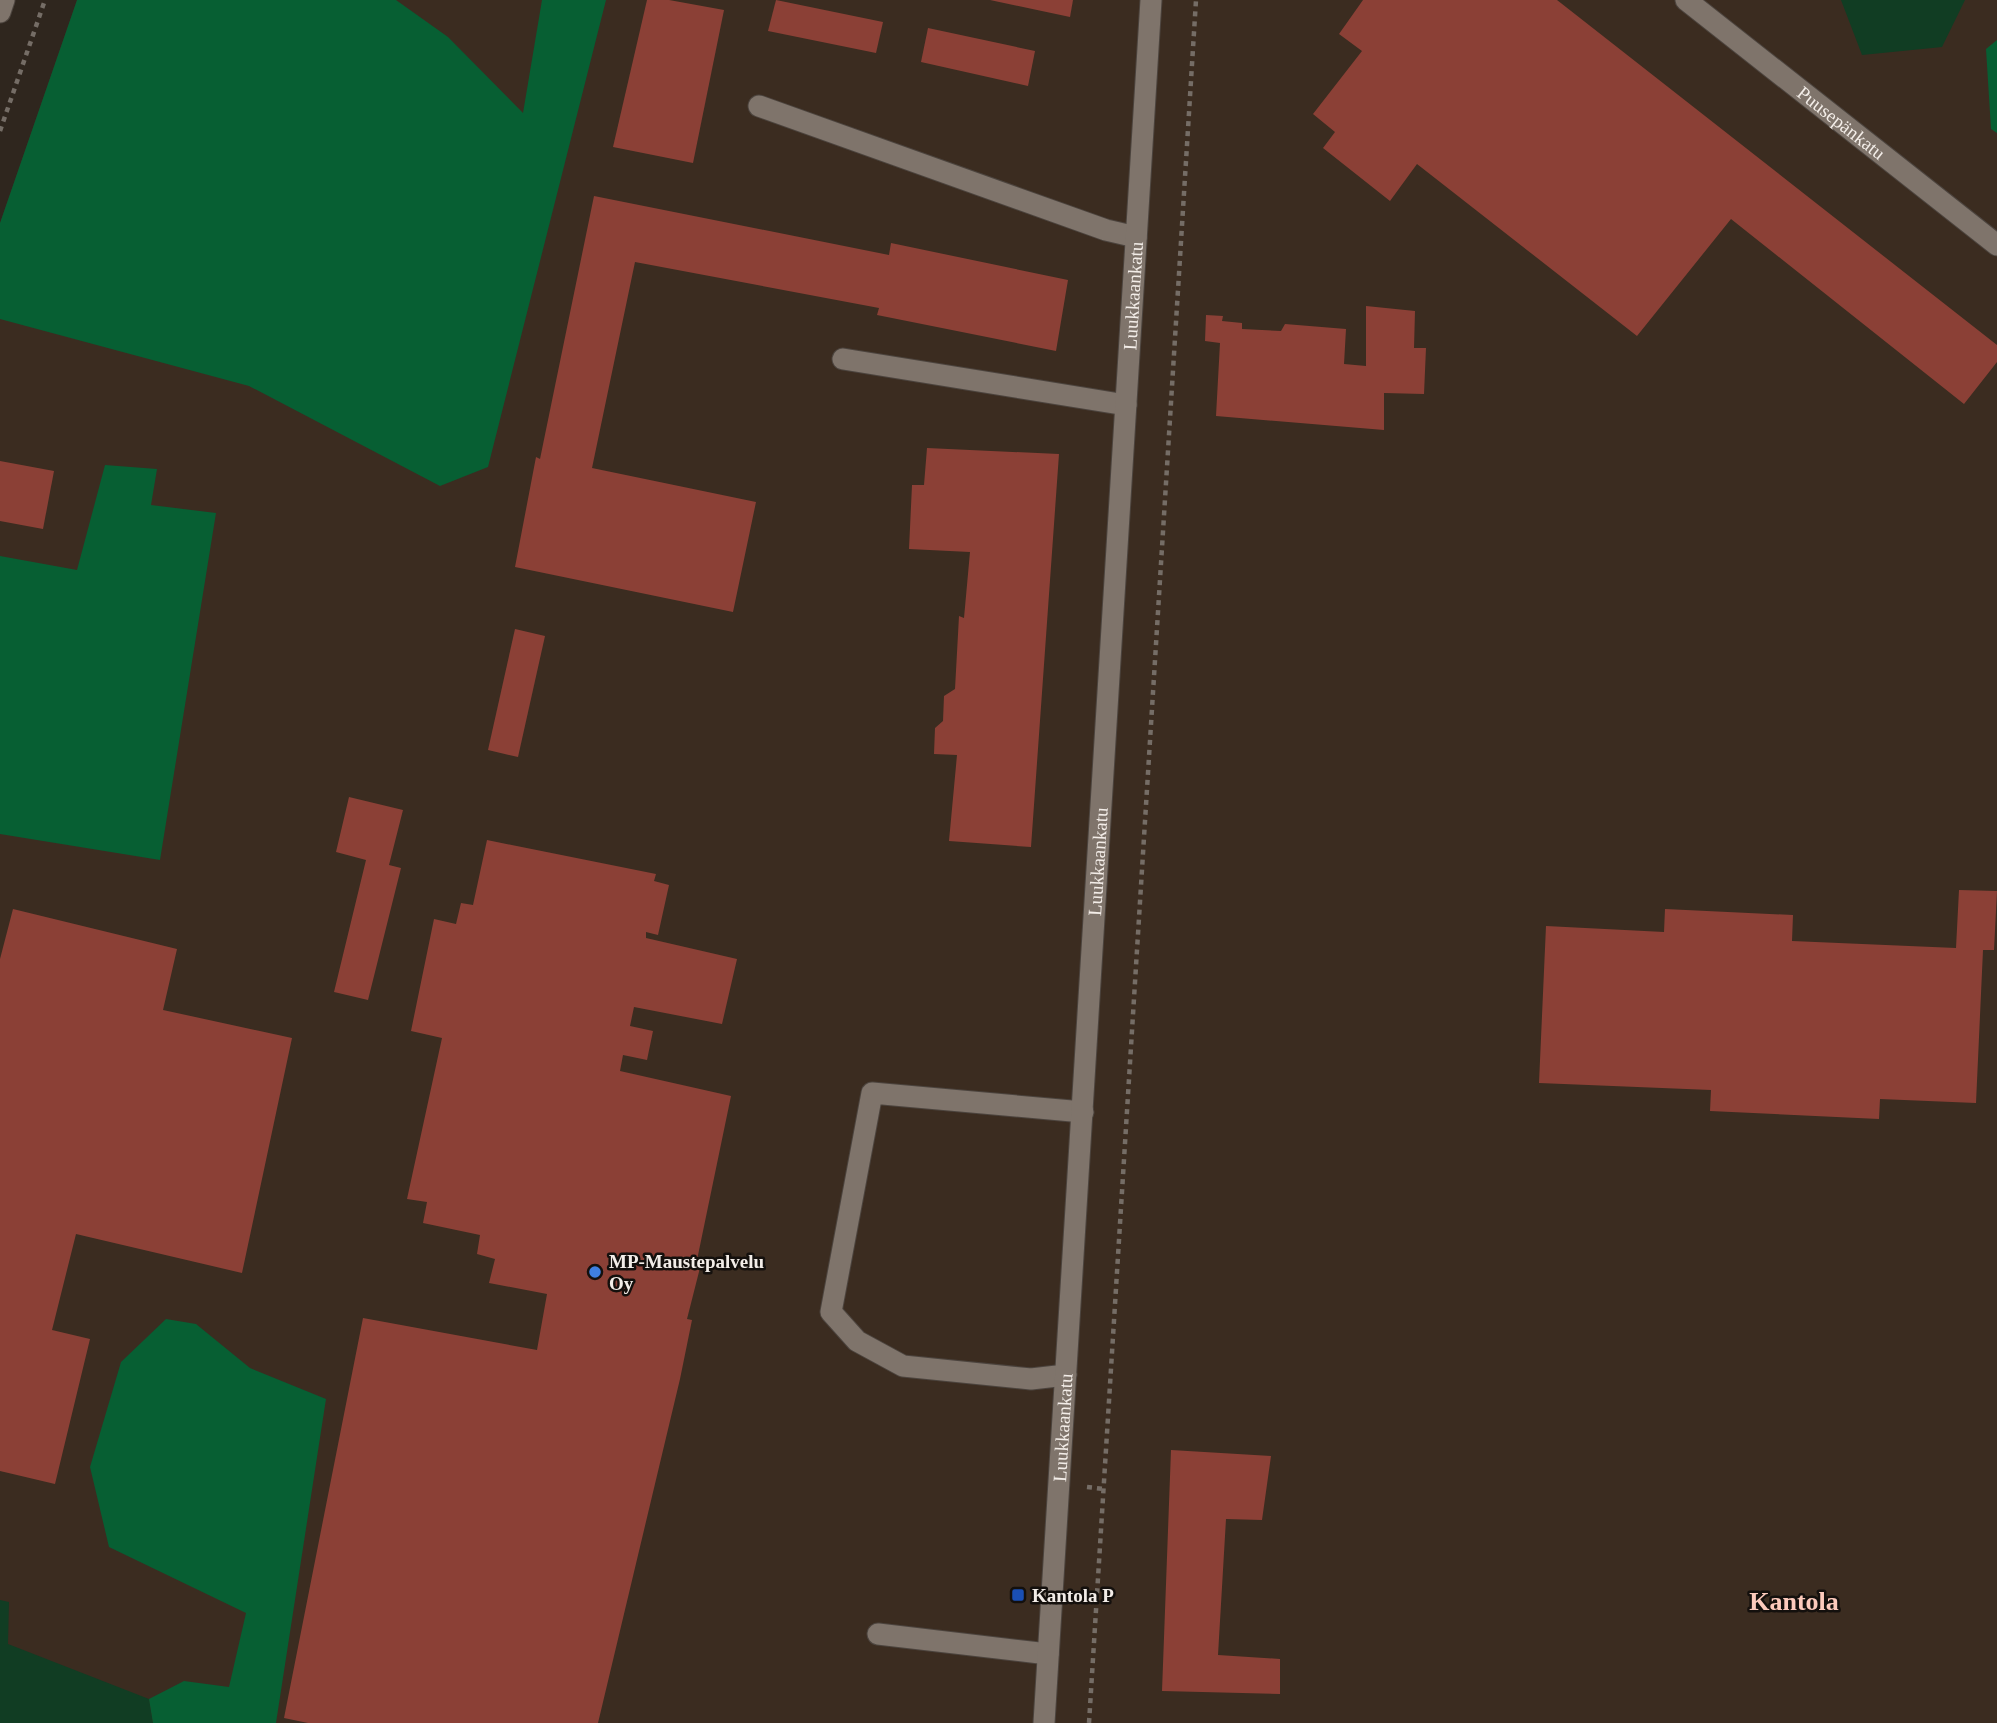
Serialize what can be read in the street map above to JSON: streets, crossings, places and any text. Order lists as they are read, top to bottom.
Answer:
{
  "streets": {
    "street": ["Puusepänkatu", "Luukkaankatu"]
  },
  "districts": ["Kantola"],
  "places": {
    "other": ["MP-Maustepalvelu Oy"],
    "transit": ["Kantola P"]
  }
}
